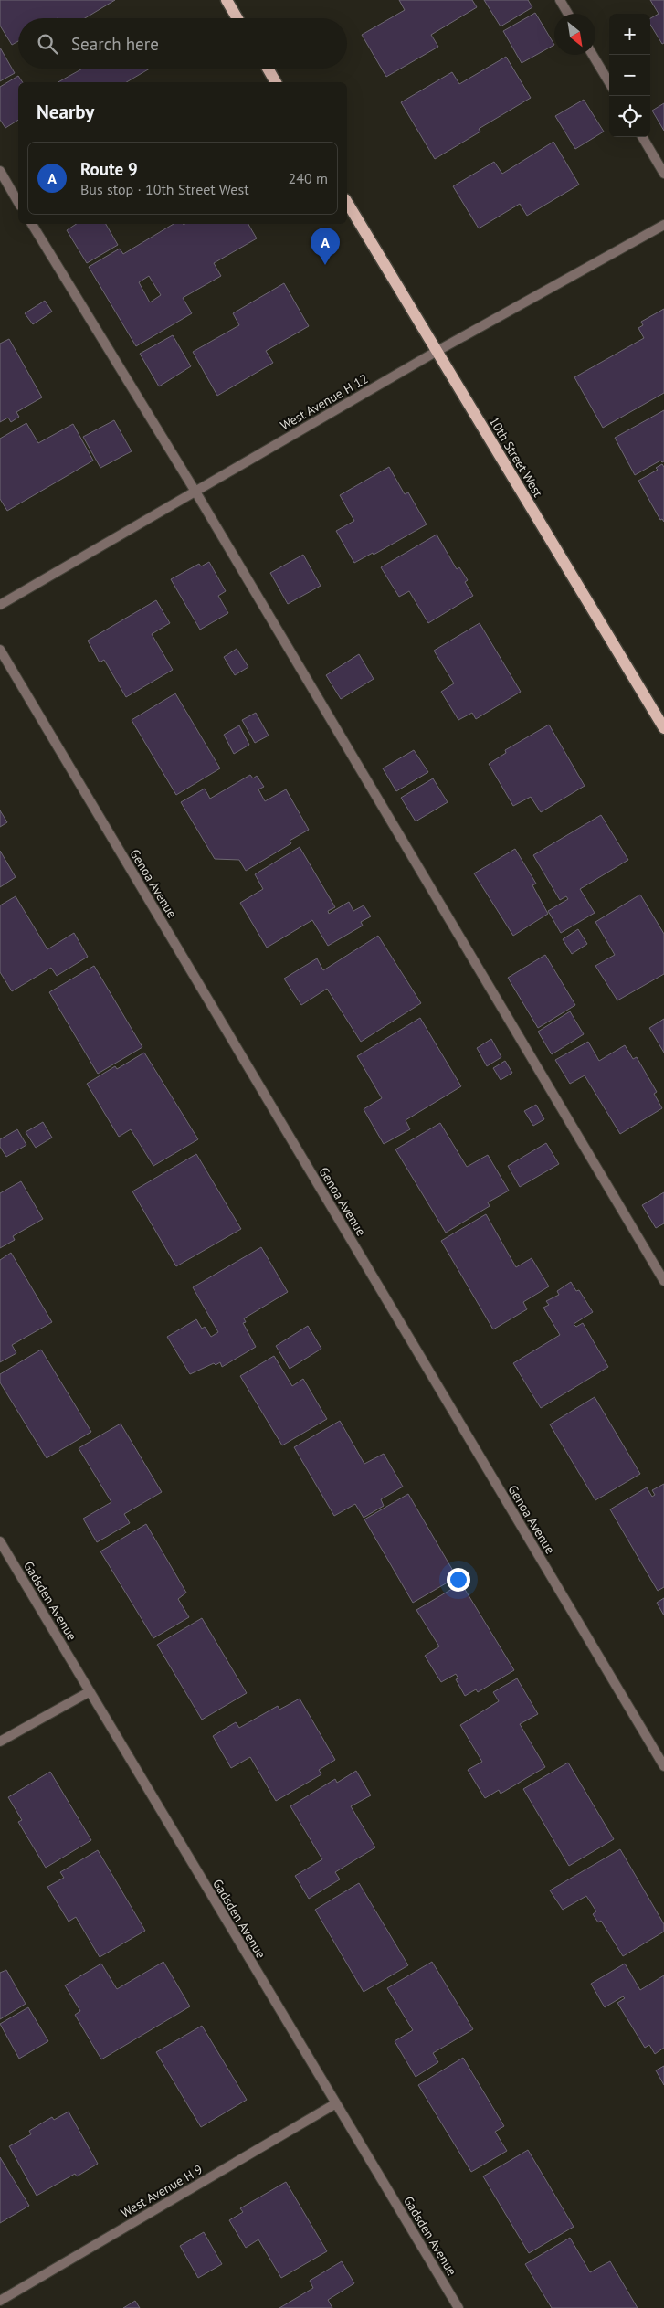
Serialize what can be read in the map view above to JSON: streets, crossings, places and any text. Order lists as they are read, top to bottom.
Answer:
{
  "streets": {
    "main road": ["10th Street West"],
    "street": [
      "West Avenue H 12",
      "Genoa Avenue",
      "Gadsden Avenue",
      "West Avenue H 9"
    ]
  },
  "crossings": [
    ["West Avenue H 12", "10th Street West"],
    ["Gadsden Avenue", "West Avenue H 9"]
  ],
  "north": "bottom right",
  "page": {
    "map_buttons": ["+", "−"],
    "search": "Search here",
    "heading": "Nearby",
    "list": [
      {
        "mark": "A",
        "name": "Route 9",
        "note": "Bus stop · 10th Street West",
        "value": "240 m"
      }
    ],
    "pins": "A"
  }
}
